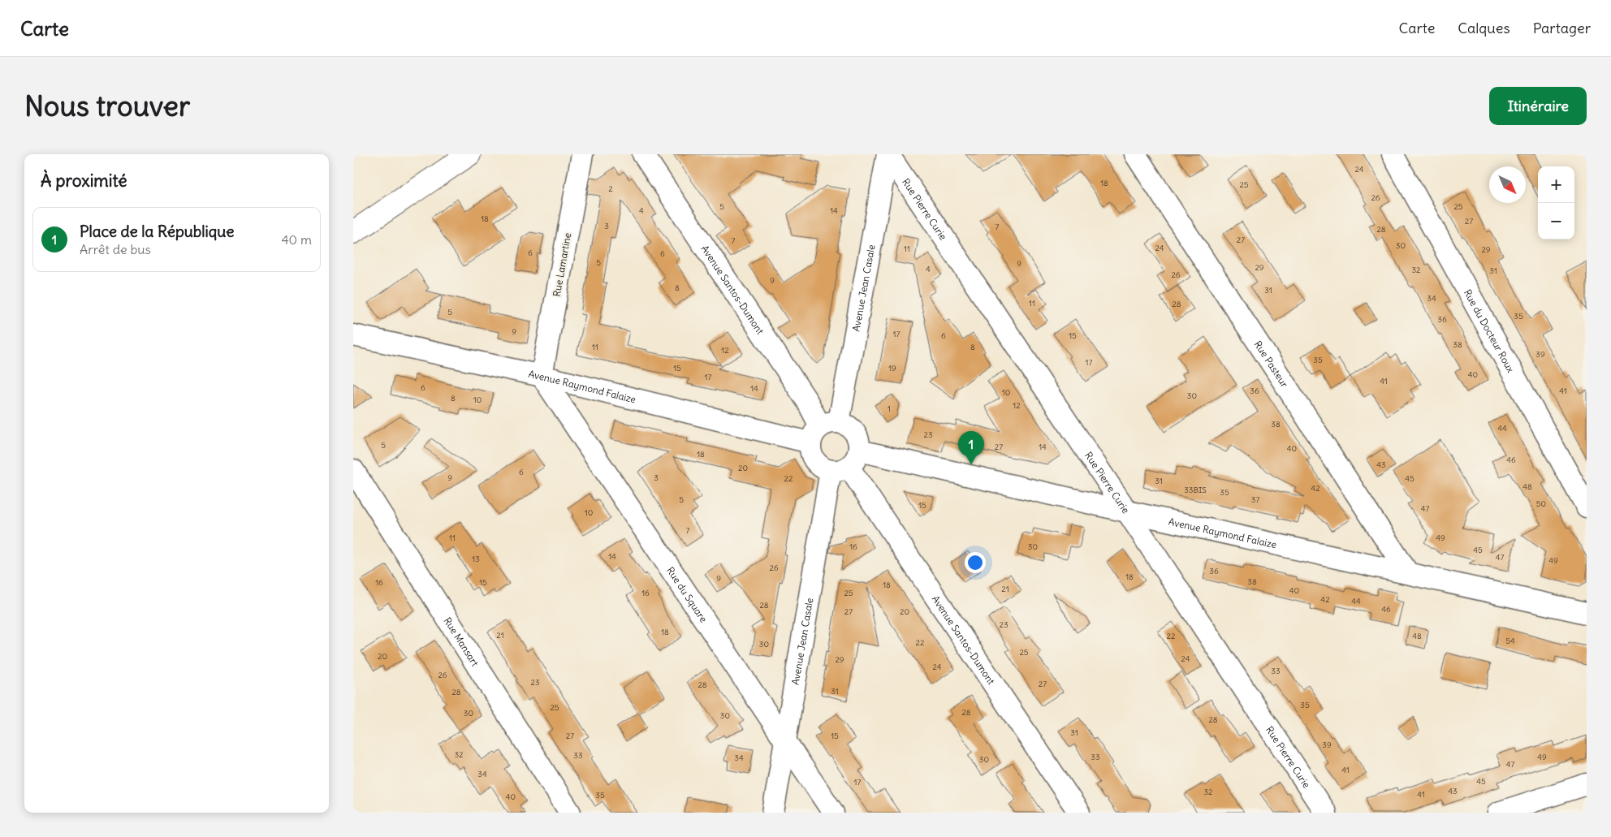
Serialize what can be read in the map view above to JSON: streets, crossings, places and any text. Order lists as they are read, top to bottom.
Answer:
{
  "streets": {
    "street": [
      "Rue Pierre Curie",
      "Rue Lamartine",
      "Avenue Jean Casale",
      "Avenue Santos-Dumont",
      "Rue du Docteur Roux",
      "Rue Pasteur",
      "Avenue Raymond Falaize",
      "Rue du Square",
      "Rue Mansart"
    ]
  },
  "crossings": [
    ["Rue Pierre Curie", "Avenue Jean Casale"],
    ["Rue Pierre Curie", "Avenue Raymond Falaize"],
    ["Rue Lamartine", "Avenue Raymond Falaize"],
    ["Rue Lamartine", "Rue du Square"],
    ["Avenue Jean Casale", "Avenue Santos-Dumont"],
    ["Avenue Jean Casale", "Avenue Raymond Falaize"],
    ["Avenue Jean Casale", "Rue du Square"],
    ["Avenue Santos-Dumont", "Avenue Raymond Falaize"],
    ["Rue Pasteur", "Avenue Raymond Falaize"],
    ["Avenue Raymond Falaize", "Rue du Square"]
  ],
  "house_numbers": [
    "24",
    "18",
    "25",
    "2",
    "26",
    "5",
    "25",
    "4",
    "14",
    "18",
    "27",
    "3",
    "7",
    "28",
    "27",
    "7",
    "30",
    "24",
    "11",
    "29",
    "6",
    "6",
    "5",
    "9",
    "29",
    "4",
    "32",
    "31",
    "26",
    "9",
    "8",
    "31",
    "34",
    "11",
    "28",
    "5",
    "35",
    "36",
    "9",
    "17",
    "6",
    "15",
    "38",
    "11",
    "8",
    "12",
    "39",
    "35",
    "17",
    "15",
    "19",
    "40",
    "17",
    "41",
    "6",
    "14",
    "36",
    "41",
    "10",
    "30",
    "8",
    "10",
    "12",
    "1",
    "38",
    "44",
    "23",
    "5",
    "27",
    "14",
    "40",
    "18",
    "46",
    "43",
    "20",
    "6",
    "9",
    "3",
    "22",
    "45",
    "31",
    "48",
    "42",
    "33BIS",
    "35",
    "5",
    "37",
    "50",
    "15",
    "47",
    "10",
    "7",
    "11",
    "49",
    "16",
    "30",
    "45",
    "14",
    "47",
    "13",
    "49",
    "26",
    "36",
    "18",
    "9",
    "38",
    "16",
    "15",
    "18",
    "21",
    "40",
    "16",
    "25",
    "42",
    "44",
    "28",
    "46",
    "27",
    "20",
    "23",
    "18",
    "21",
    "22",
    "48",
    "54",
    "22",
    "30",
    "25",
    "20",
    "24",
    "29",
    "24",
    "33",
    "26",
    "23",
    "27",
    "28",
    "31",
    "28",
    "35",
    "25",
    "28",
    "30",
    "30",
    "28",
    "31",
    "27",
    "15",
    "39",
    "32",
    "33",
    "33",
    "49",
    "34",
    "30",
    "47",
    "41",
    "34",
    "45",
    "17",
    "43",
    "32",
    "41",
    "35",
    "40"
  ],
  "north": "bottom right",
  "page": {
    "header": "Carte",
    "nav": ["Carte", "Calques", "Partager"],
    "buttons": "Itinéraire",
    "title": "Nous trouver",
    "heading": "À proximité",
    "map_buttons": ["+", "−"],
    "list": [
      {
        "mark": "1",
        "name": "Place de la République",
        "note": "Arrêt de bus",
        "value": "40 m"
      }
    ],
    "pins": "1"
  }
}
